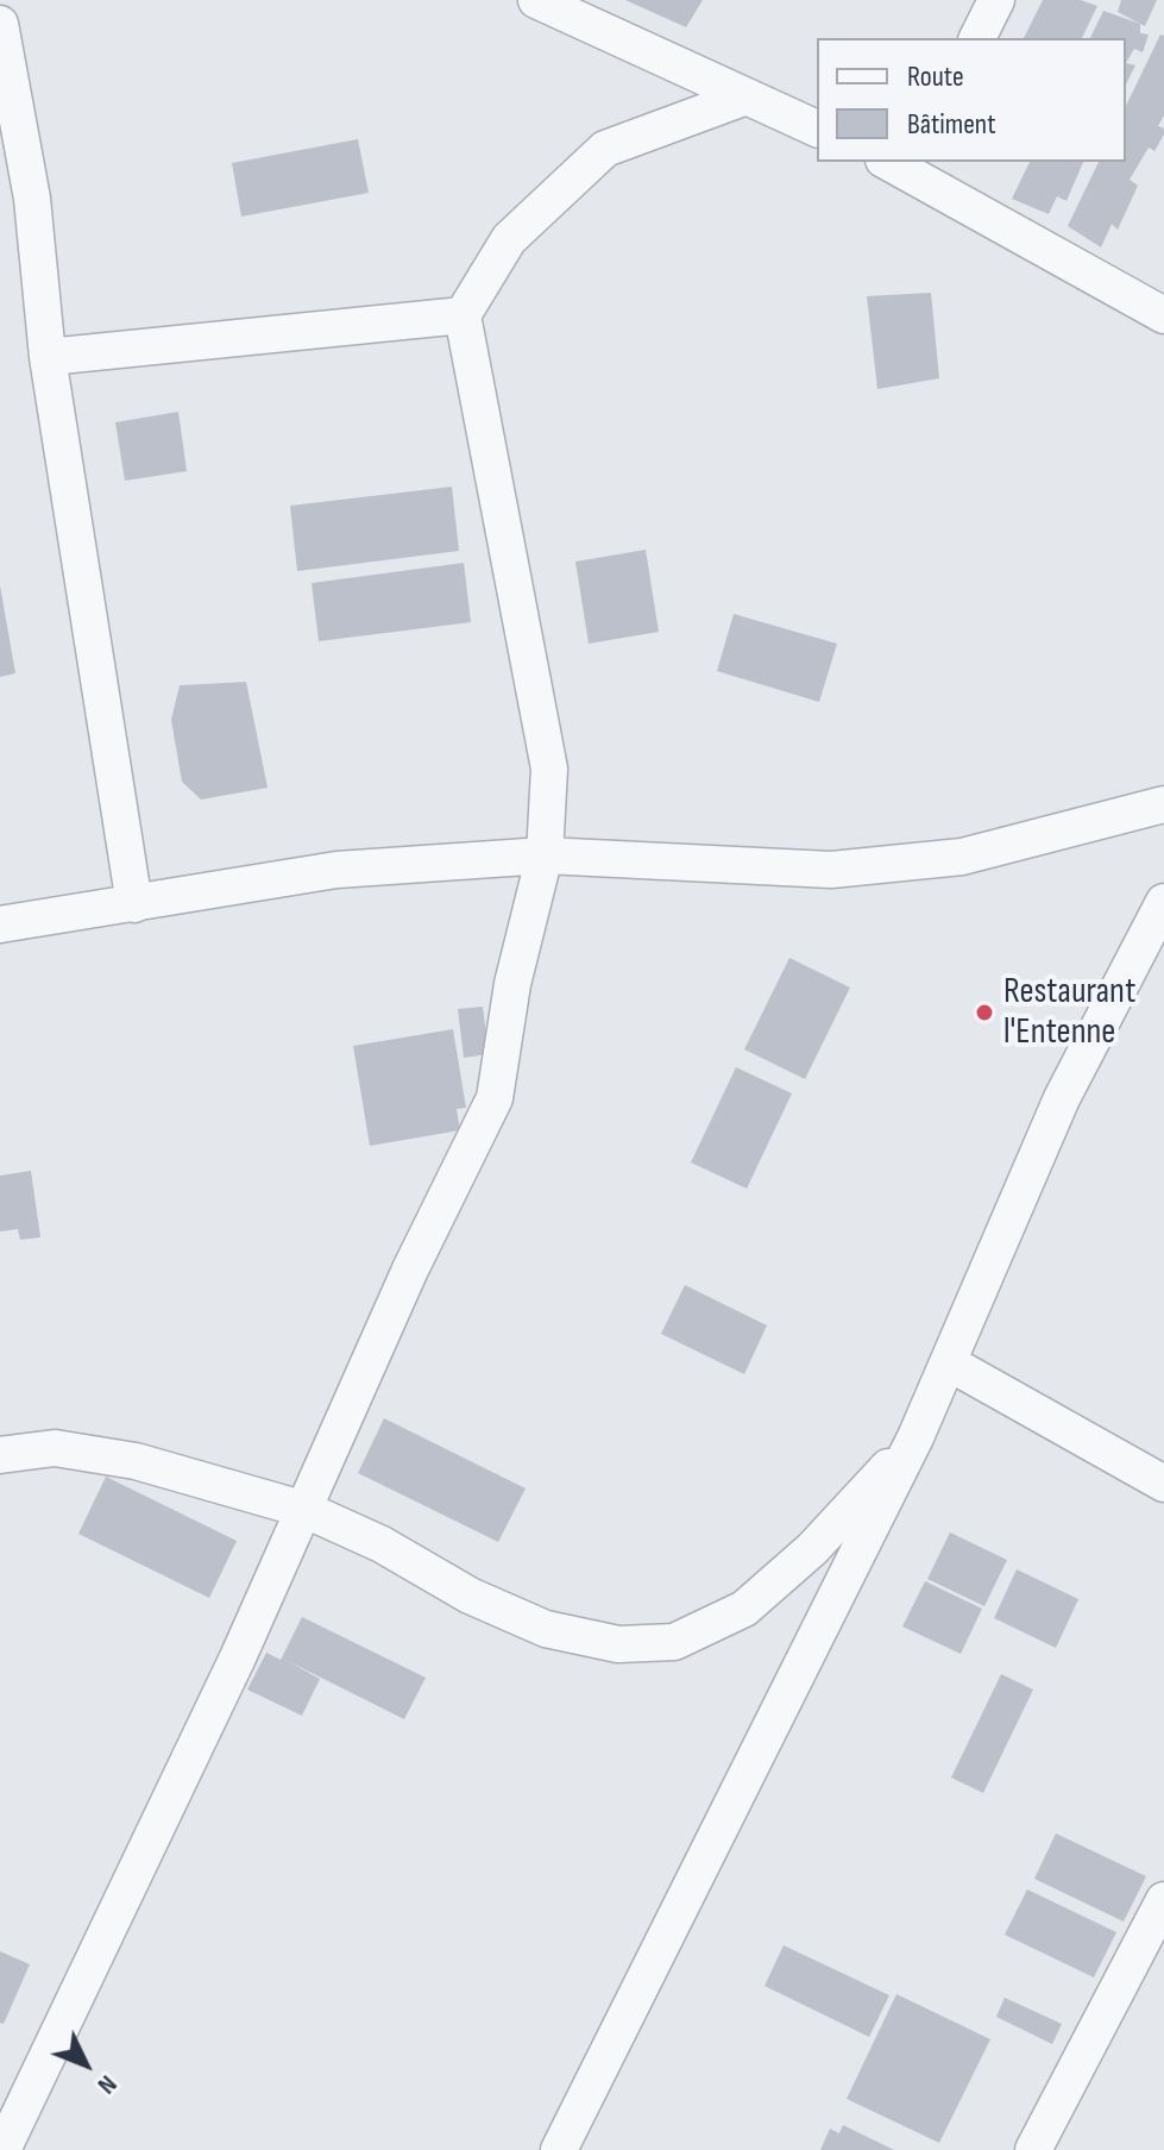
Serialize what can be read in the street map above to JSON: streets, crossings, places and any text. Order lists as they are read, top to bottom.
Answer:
{
  "places": ["Restaurant l'Entenne"],
  "legend": ["Route", "Bâtiment"],
  "north": "bottom right"
}
